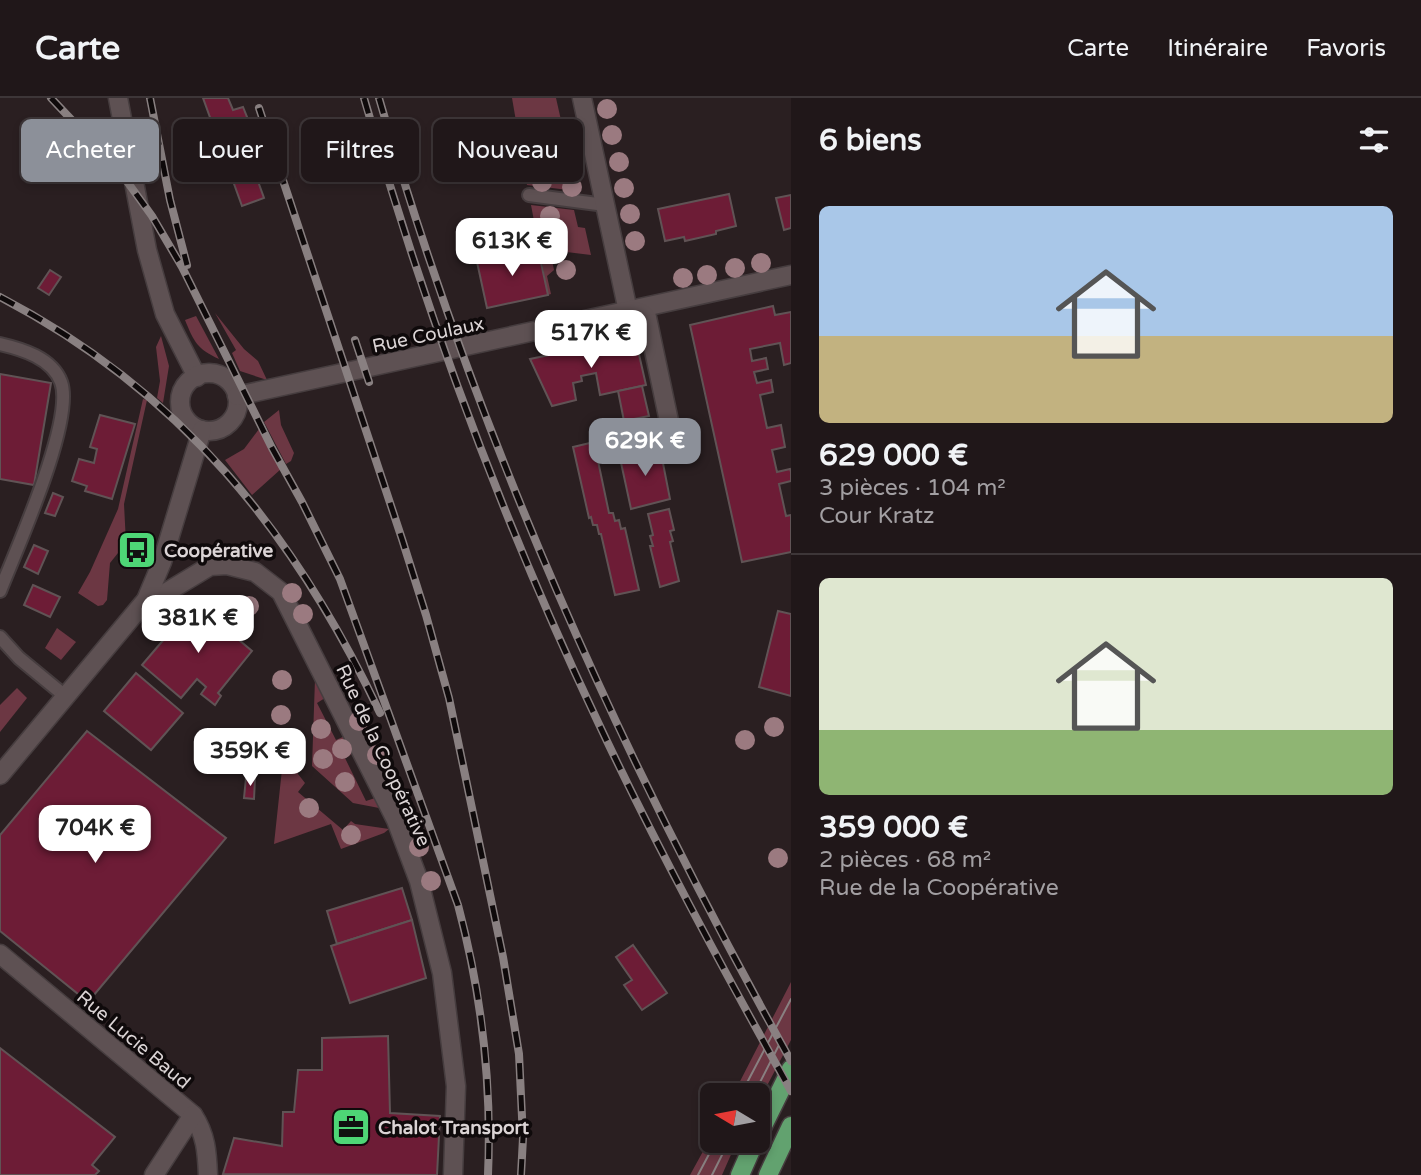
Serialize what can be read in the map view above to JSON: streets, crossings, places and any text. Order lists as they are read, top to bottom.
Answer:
{
  "streets": {
    "street": ["Rue Coulaux", "Rue de la Coopérative", "Rue Lucie Baud"]
  },
  "places": {
    "bus stop": ["Coopérative"],
    "office": ["Chalot Transport"]
  },
  "north": "left",
  "page": {
    "header": "Carte",
    "nav": ["Carte", "Itinéraire", "Favoris"],
    "heading": "6 biens",
    "chip": [
      "Acheter",
      "Louer",
      "Filtres",
      "Nouveau"
    ],
    "list": [
      {
        "name": "629 000 €",
        "note": "3 pièces · 104 m² · Cour Kratz"
      },
      {
        "name": "359 000 €",
        "note": "2 pièces · 68 m² · Rue de la Coopérative"
      }
    ],
    "price": [
      "613K €",
      "517K €",
      "629K €",
      "381K €",
      "359K €",
      "704K €"
    ]
  }
}
